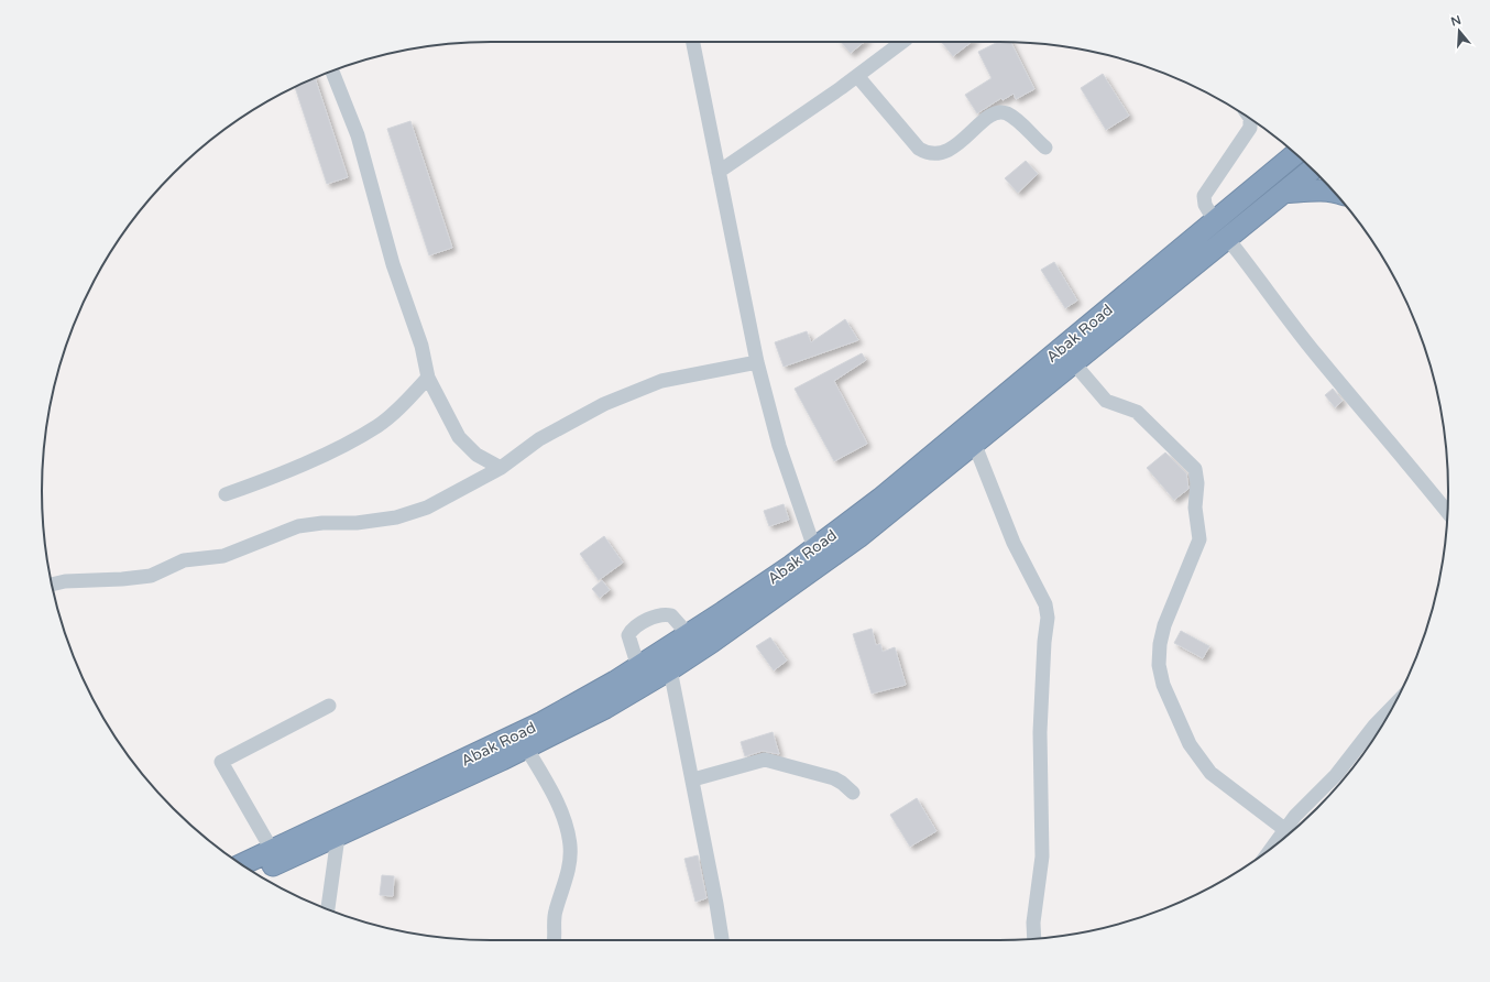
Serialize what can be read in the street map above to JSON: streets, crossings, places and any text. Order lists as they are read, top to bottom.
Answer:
{
  "streets": {
    "highway": ["Abak Road"]
  },
  "north": "top"
}
